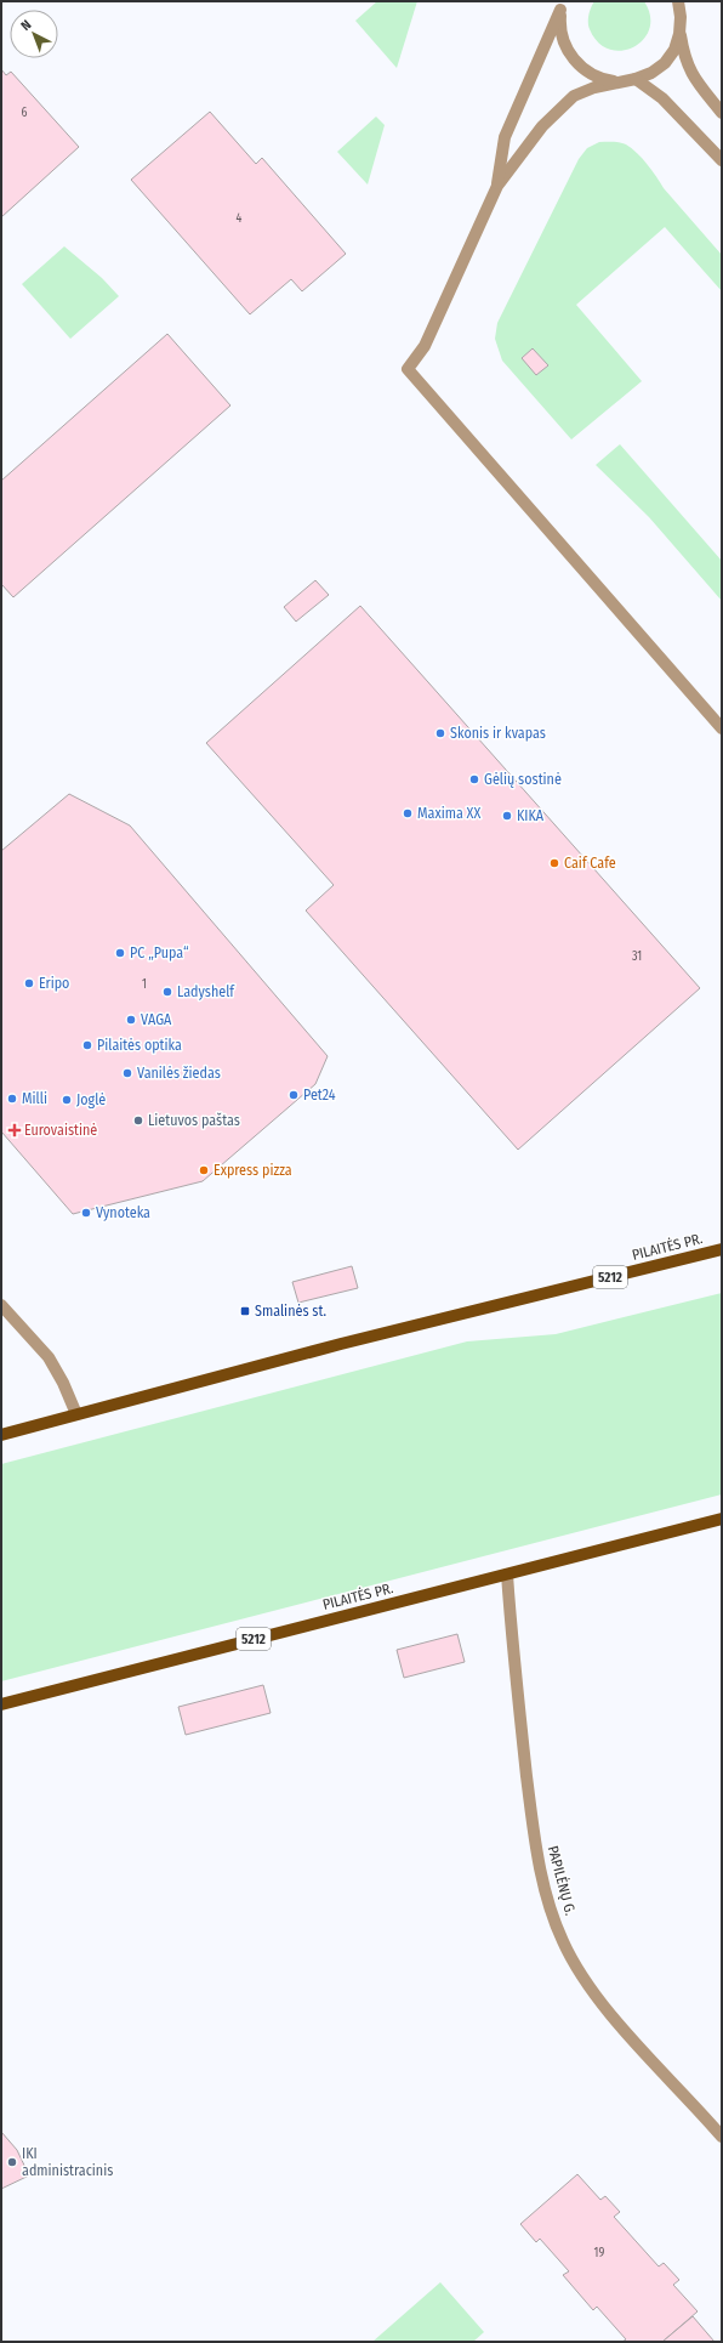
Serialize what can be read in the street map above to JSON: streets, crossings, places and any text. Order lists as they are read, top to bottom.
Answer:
{
  "streets": {
    "main road": ["PILAITĖS PR.", "5212"],
    "street": ["PAPILĖNŲ G."]
  },
  "crossings": [
    ["PILAITĖS PR.", "PAPILĖNŲ G."]
  ],
  "places": {
    "other": [
      "Skonis ir kvapas",
      "Gėlių sostinė",
      "Maxima XX",
      "KIKA",
      "Caif Cafe",
      "PC „Pupa“",
      "Eripo",
      "Ladyshelf",
      "VAGA",
      "Pilaitės optika",
      "Vanilės žiedas",
      "Pet24",
      "Milli",
      "Joglė",
      "Lietuvos paštas",
      "Express pizza",
      "Vynoteka",
      "IKI administracinis"
    ],
    "health": ["Eurovaistinė"],
    "transit": ["Smalinės st."]
  },
  "house_numbers": [
    "6",
    "4",
    "31",
    "1",
    "19"
  ],
  "north": "top left"
}
